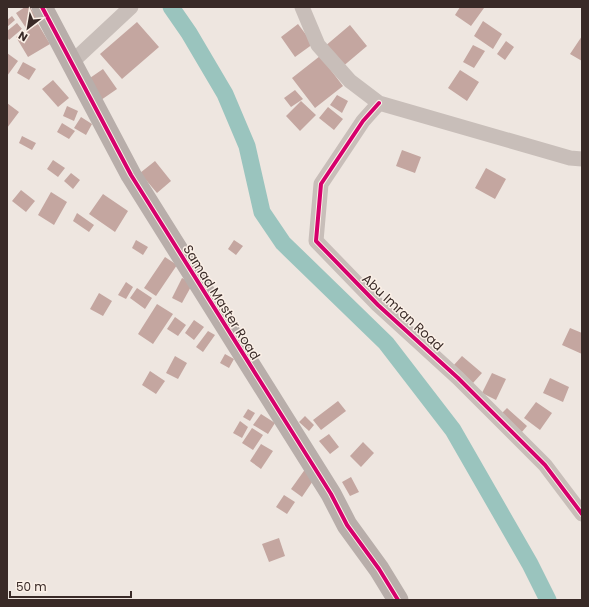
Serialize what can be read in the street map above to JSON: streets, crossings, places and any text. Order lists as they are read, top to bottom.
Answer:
{
  "streets": {
    "street": ["Samad Master Road", "Abu Imran Road"]
  },
  "scale_bar": "50 m",
  "north": "bottom left"
}
